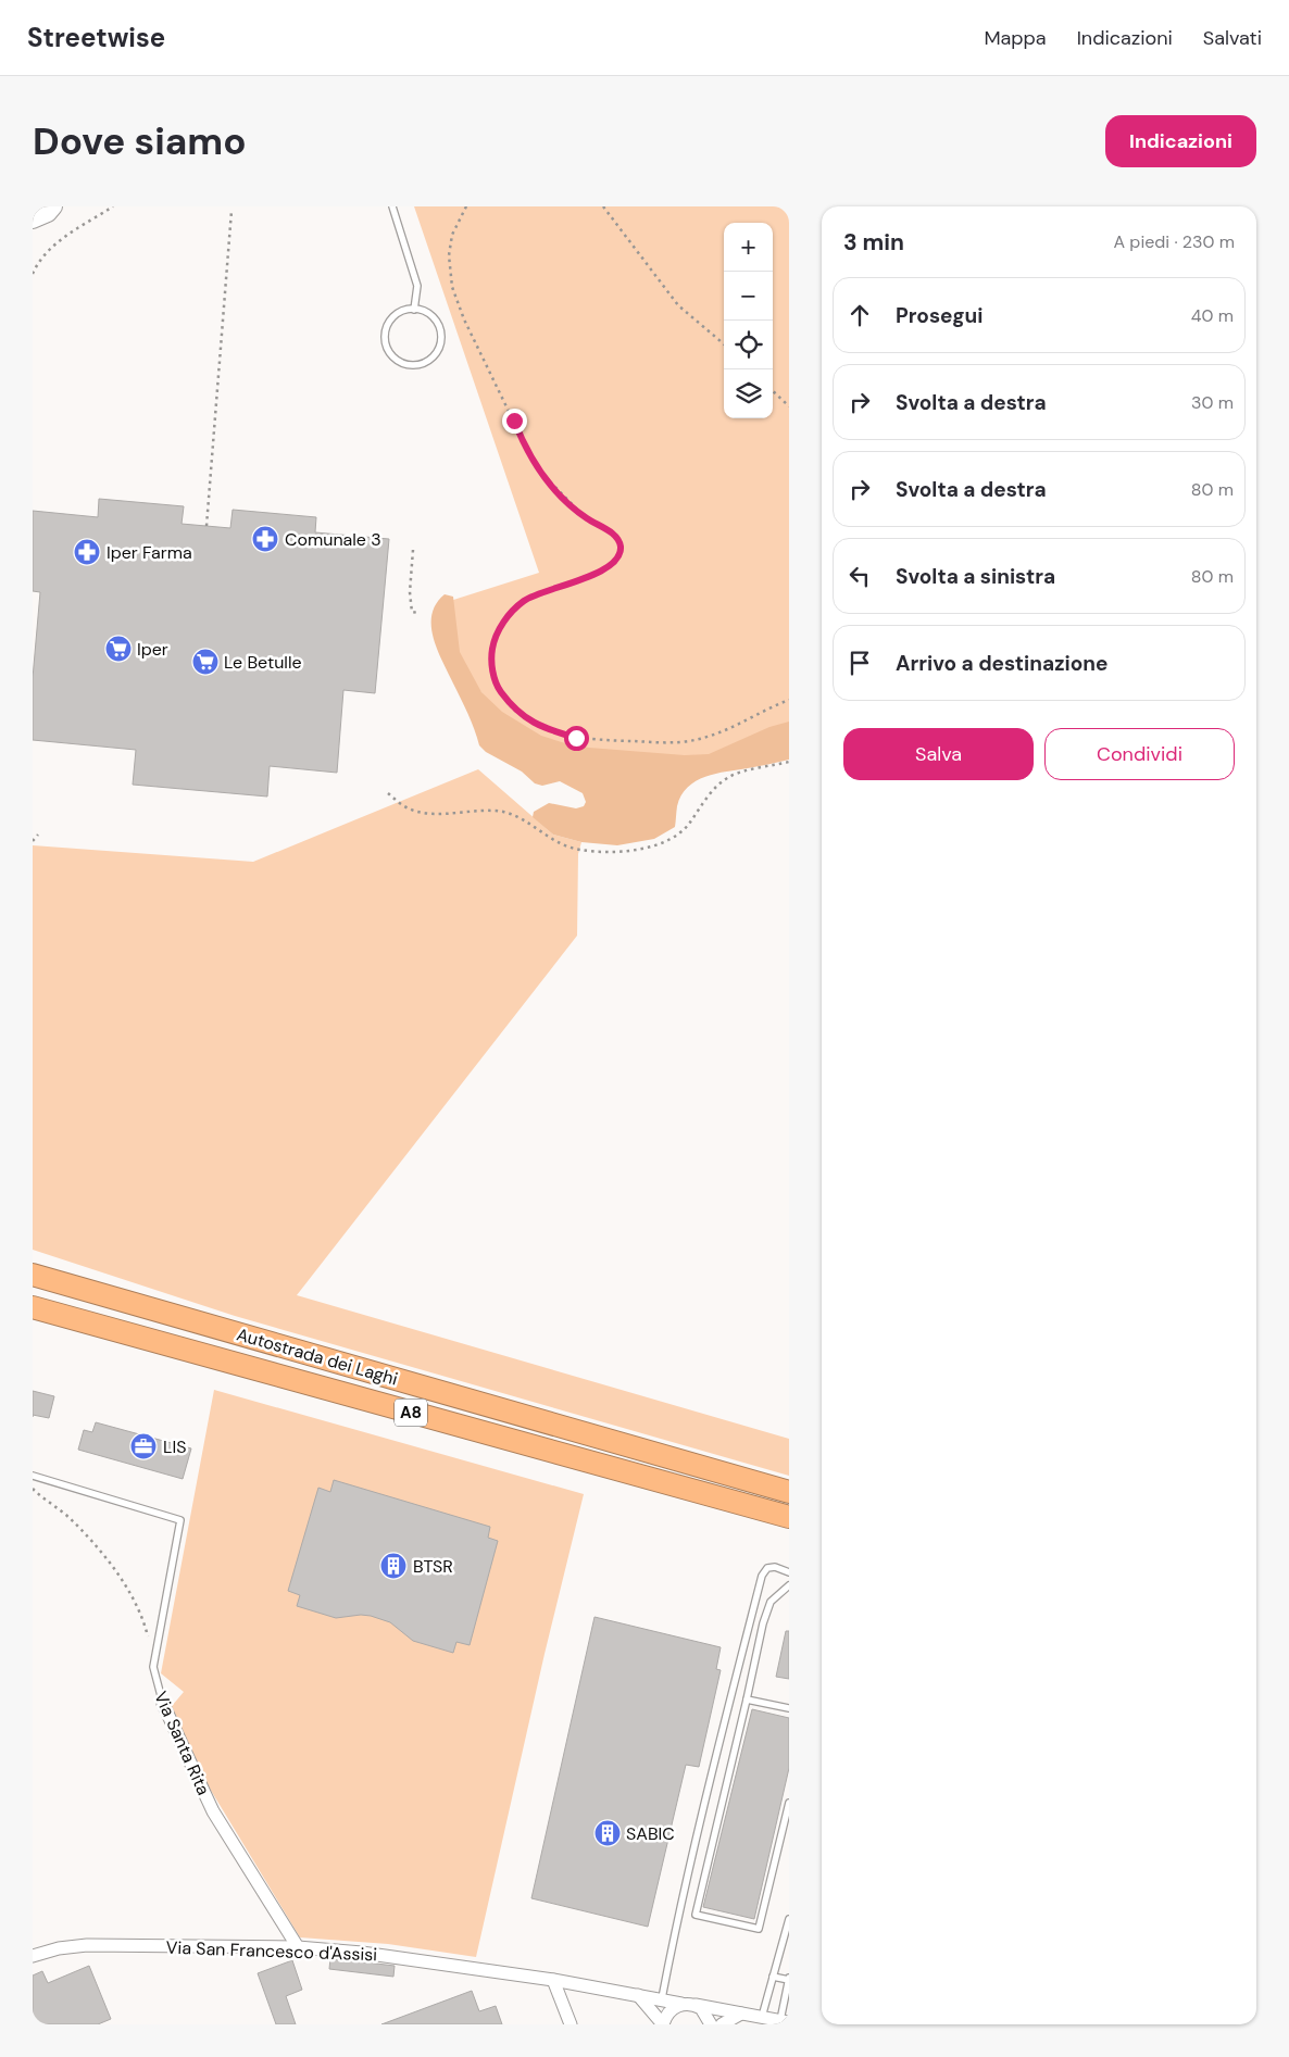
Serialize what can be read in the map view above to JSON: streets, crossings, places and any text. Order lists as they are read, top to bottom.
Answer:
{
  "streets": {
    "highway": ["Autostrada dei Laghi", "A8"],
    "street": ["Via Santa Rita", "Via San Francesco d'Assisi"]
  },
  "crossings": [
    ["Via Santa Rita", "Via San Francesco d'Assisi"]
  ],
  "places": {
    "pharmacy": ["Comunale 3", "Iper Farma"],
    "supermarket": ["Iper", "Le Betulle"],
    "office": ["LIS"],
    "building": ["BTSR", "SABIC"]
  },
  "page": {
    "header": "Streetwise",
    "nav": ["Mappa", "Indicazioni", "Salvati"],
    "buttons": [
      "Indicazioni",
      ["Salva", "Condividi"]
    ],
    "title": "Dove siamo",
    "heading": ["3 min", "A piedi · 230 m"],
    "map_buttons": ["+", "−"],
    "list": [
      ["Prosegui", "40 m"],
      ["Svolta a destra", "30 m"],
      ["Svolta a destra", "80 m"],
      ["Svolta a sinistra", "80 m"],
      "Arrivo a destinazione"
    ]
  }
}
